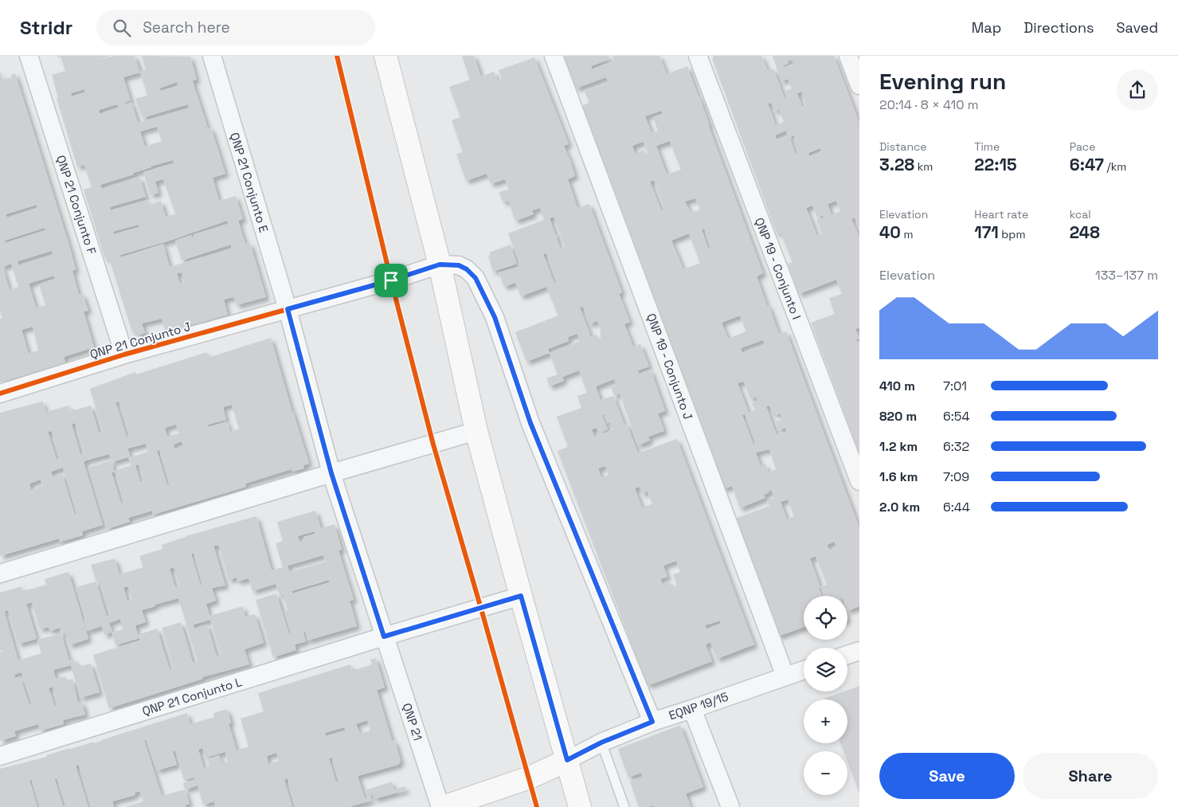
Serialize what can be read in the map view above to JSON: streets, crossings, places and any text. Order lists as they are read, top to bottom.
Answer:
{
  "streets": {
    "street": [
      "QNP 21 Conjunto E",
      "QNP 21 Conjunto F",
      "QNP 19 - Conjunto I",
      "QNP 21 Conjunto J",
      "QNP 19 - Conjunto J",
      "QNP 21 Conjunto L",
      "EQNP 19/15",
      "QNP 21"
    ]
  },
  "crossings": [
    ["QNP 21 Conjunto E", "QNP 21 Conjunto J"],
    ["QNP 21 Conjunto E", "QNP 21"],
    ["QNP 21 Conjunto F", "QNP 21 Conjunto J"],
    ["QNP 21 Conjunto J", "QNP 21"],
    ["QNP 19 - Conjunto J", "EQNP 19/15"],
    ["QNP 21 Conjunto L", "QNP 21"]
  ],
  "page": {
    "header": "Stridr",
    "search": "Search here",
    "nav": ["Map", "Directions", "Saved"],
    "heading": ["Evening run", "20:14 · 8 × 410 m"],
    "stats": [
      ["Distance", "3.28 km"],
      ["Time", "22:15"],
      ["Pace", "6:47 /km"],
      ["Elevation", "40 m"],
      ["Heart rate", "171 bpm"],
      ["kcal", "248"]
    ],
    "chart": ["Elevation", "133–137 m"],
    "list": [
      {
        "name": "410 m",
        "note": "7:01"
      },
      {
        "name": "820 m",
        "note": "6:54"
      },
      {
        "name": "1.2 km",
        "note": "6:32"
      },
      {
        "name": "1.6 km",
        "note": "7:09"
      },
      {
        "name": "2.0 km",
        "note": "6:44"
      }
    ],
    "map_buttons": ["+", "−"],
    "buttons": ["Save", "Share"]
  }
}
